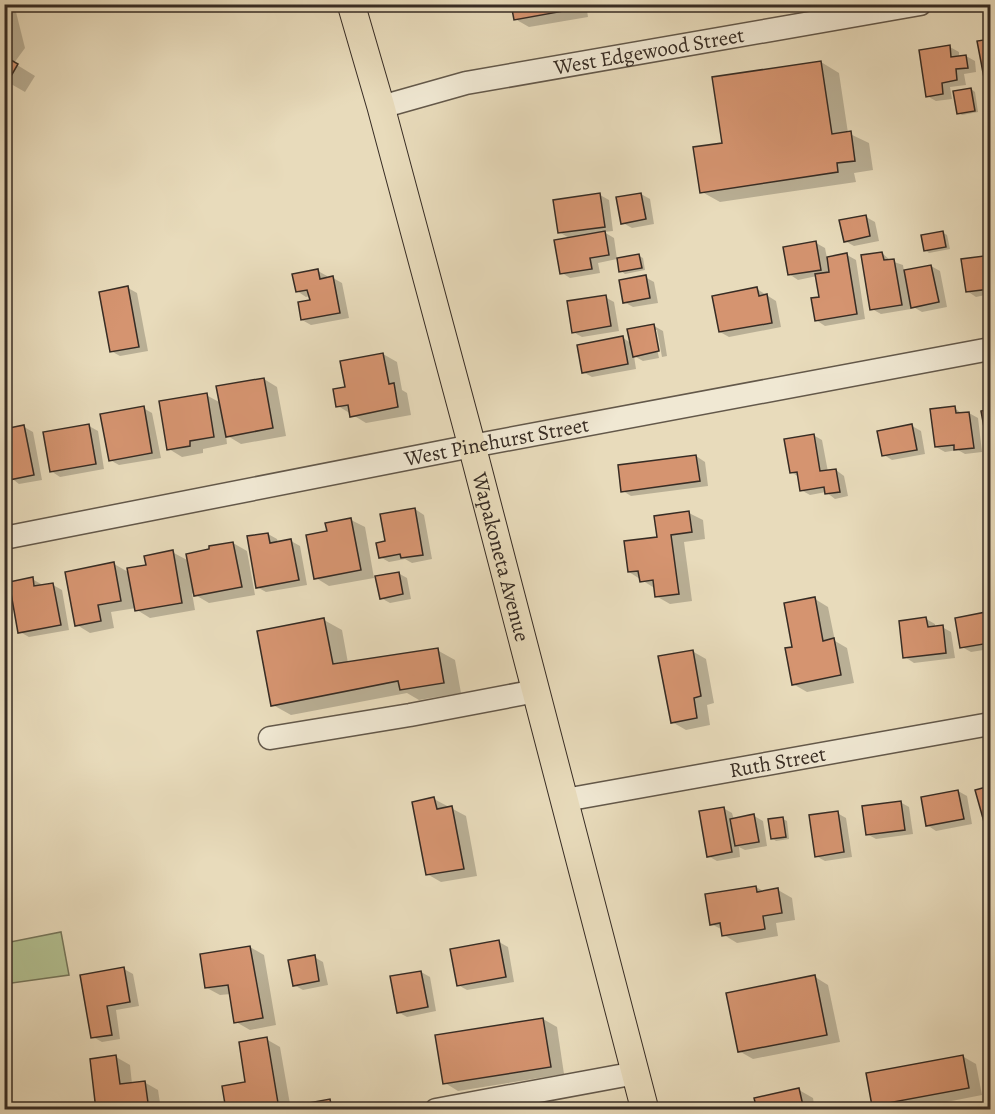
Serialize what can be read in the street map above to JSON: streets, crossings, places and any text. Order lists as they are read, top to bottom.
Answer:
{
  "streets": {
    "main road": ["Wapakoneta Avenue"],
    "street": ["West Edgewood Street", "West Pinehurst Street", "Ruth Street"]
  },
  "crossings": [
    ["West Edgewood Street", "Wapakoneta Avenue"],
    ["West Pinehurst Street", "Wapakoneta Avenue"],
    ["Wapakoneta Avenue", "Ruth Street"]
  ]
}
